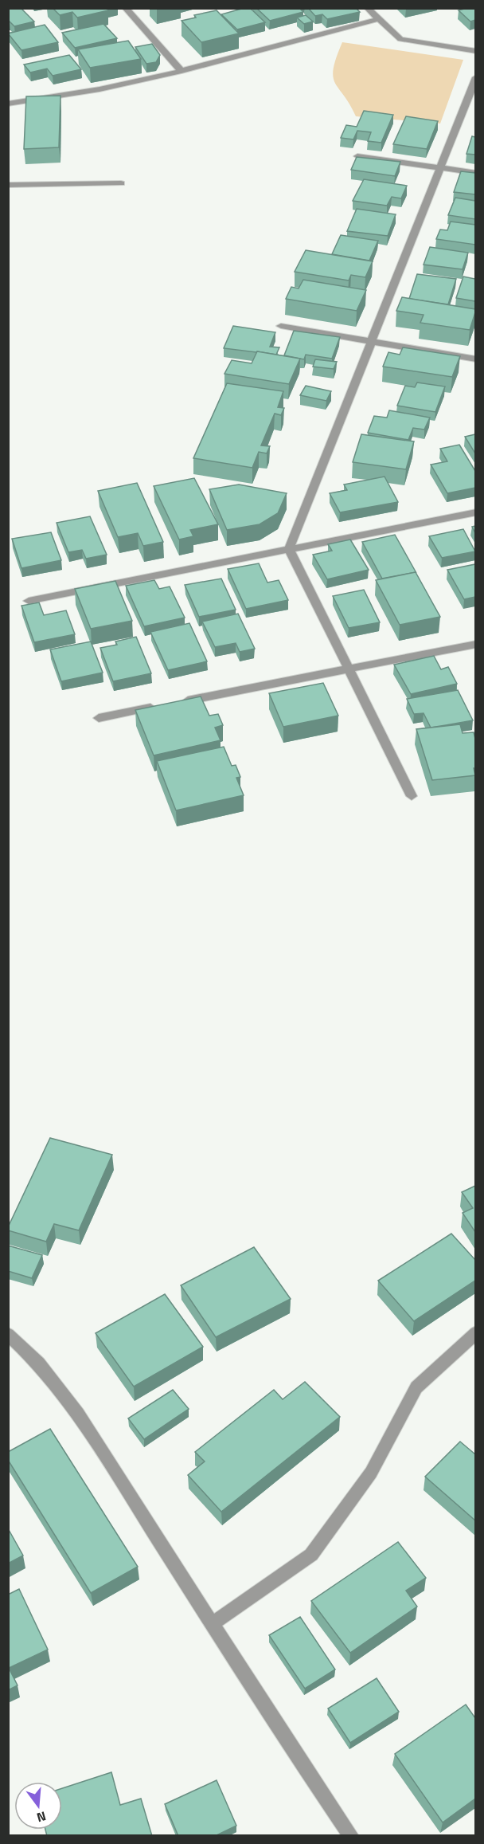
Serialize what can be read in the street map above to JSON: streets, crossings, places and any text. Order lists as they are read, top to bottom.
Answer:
{
  "north": "bottom"
}
